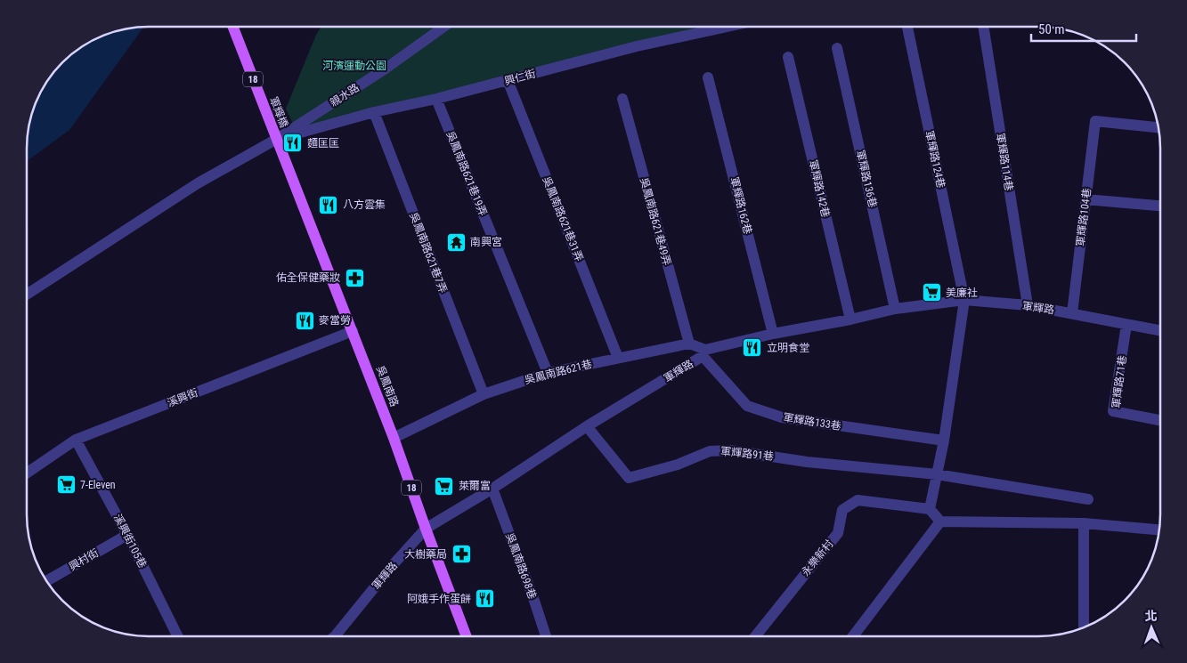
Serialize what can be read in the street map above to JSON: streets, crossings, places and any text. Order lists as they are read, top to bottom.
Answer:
{
  "streets": {
    "main road": ["18", "軍輝橋", "吳鳳南路"],
    "street": [
      "興仁街",
      "親水路",
      "軍輝路124巷",
      "軍輝路114巷",
      "吳鳳南路621巷19弄",
      "軍輝路136巷",
      "軍輝路142巷",
      "軍輝路162巷",
      "軍輝路104巷",
      "吳鳳南路621巷31弄",
      "吳鳳南路621巷49弄",
      "吳鳳南路621巷7弄",
      "軍輝路",
      "吳鳳南路621巷",
      "軍輝路71巷",
      "溪興街",
      "軍輝路133巷",
      "軍輝路91巷",
      "溪興街105巷",
      "永樂新村",
      "興村街",
      "吳鳳南路698巷"
    ]
  },
  "crossings": [
    ["興仁街", "親水路"],
    ["興仁街", "軍輝橋"],
    ["興仁街", "吳鳳南路621巷19弄"],
    ["興仁街", "吳鳳南路621巷31弄"],
    ["興仁街", "吳鳳南路621巷7弄"],
    ["興仁街", "吳鳳南路"],
    ["親水路", "軍輝橋"],
    ["親水路", "吳鳳南路"],
    ["軍輝橋", "吳鳳南路"],
    ["軍輝路124巷", "軍輝路"],
    ["軍輝路114巷", "軍輝路"],
    ["吳鳳南路621巷19弄", "吳鳳南路621巷"],
    ["軍輝路136巷", "軍輝路"],
    ["軍輝路142巷", "軍輝路"],
    ["軍輝路162巷", "軍輝路"],
    ["軍輝路104巷", "軍輝路"],
    ["吳鳳南路621巷31弄", "吳鳳南路621巷"],
    ["吳鳳南路621巷49弄", "吳鳳南路621巷"],
    ["吳鳳南路621巷7弄", "吳鳳南路621巷"],
    ["軍輝路", "軍輝路71巷"],
    ["軍輝路", "吳鳳南路"],
    ["軍輝路", "軍輝路133巷"],
    ["軍輝路", "軍輝路91巷"],
    ["軍輝路", "吳鳳南路698巷"],
    ["吳鳳南路621巷", "吳鳳南路"],
    ["吳鳳南路", "溪興街"],
    ["溪興街", "溪興街105巷"],
    ["溪興街105巷", "興村街"]
  ],
  "parks": ["河濱運動公園"],
  "places": {
    "restaurant": [
      "麵匡匡",
      "八方雲集",
      "麥當勞",
      "立明食堂",
      "阿娥手作蛋餅"
    ],
    "temple": ["南興宮"],
    "pharmacy": ["佑全保健藥妝", "大樹藥局"],
    "supermarket": ["美廉社", "7-Eleven", "萊爾富"]
  },
  "scale_bar": "50 m",
  "north": "top"
}
